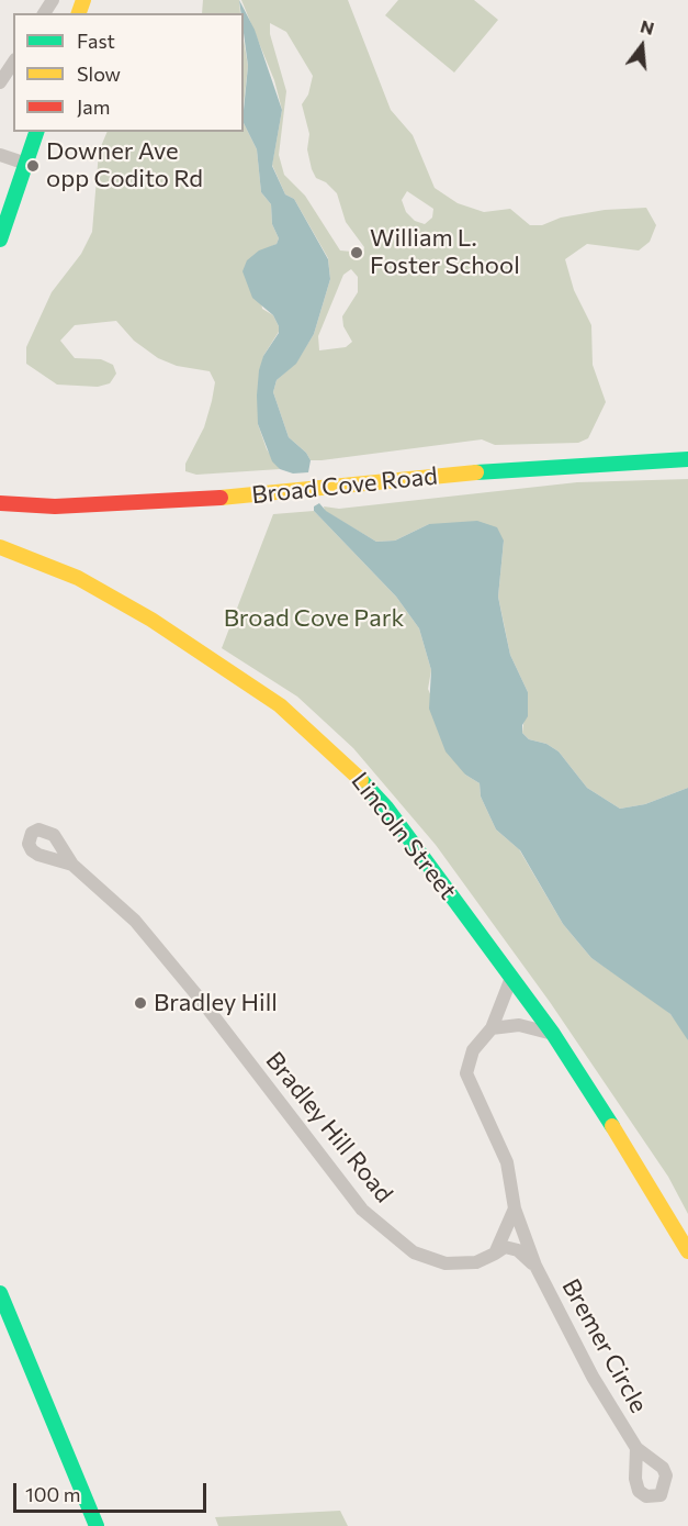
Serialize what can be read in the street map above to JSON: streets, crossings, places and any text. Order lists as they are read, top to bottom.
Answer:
{
  "streets": {
    "main road": ["Broad Cove Road", "Lincoln Street"],
    "street": ["Bradley Hill Road", "Bremer Circle"]
  },
  "crossings": [
    ["Bradley Hill Road", "Bremer Circle"]
  ],
  "parks": ["Broad Cove Park"],
  "places": ["Downer Ave opp Codito Rd", "William L. Foster School", "Bradley Hill"],
  "legend": ["Fast", "Slow", "Jam"],
  "scale_bar": "100 m",
  "north": "top"
}
